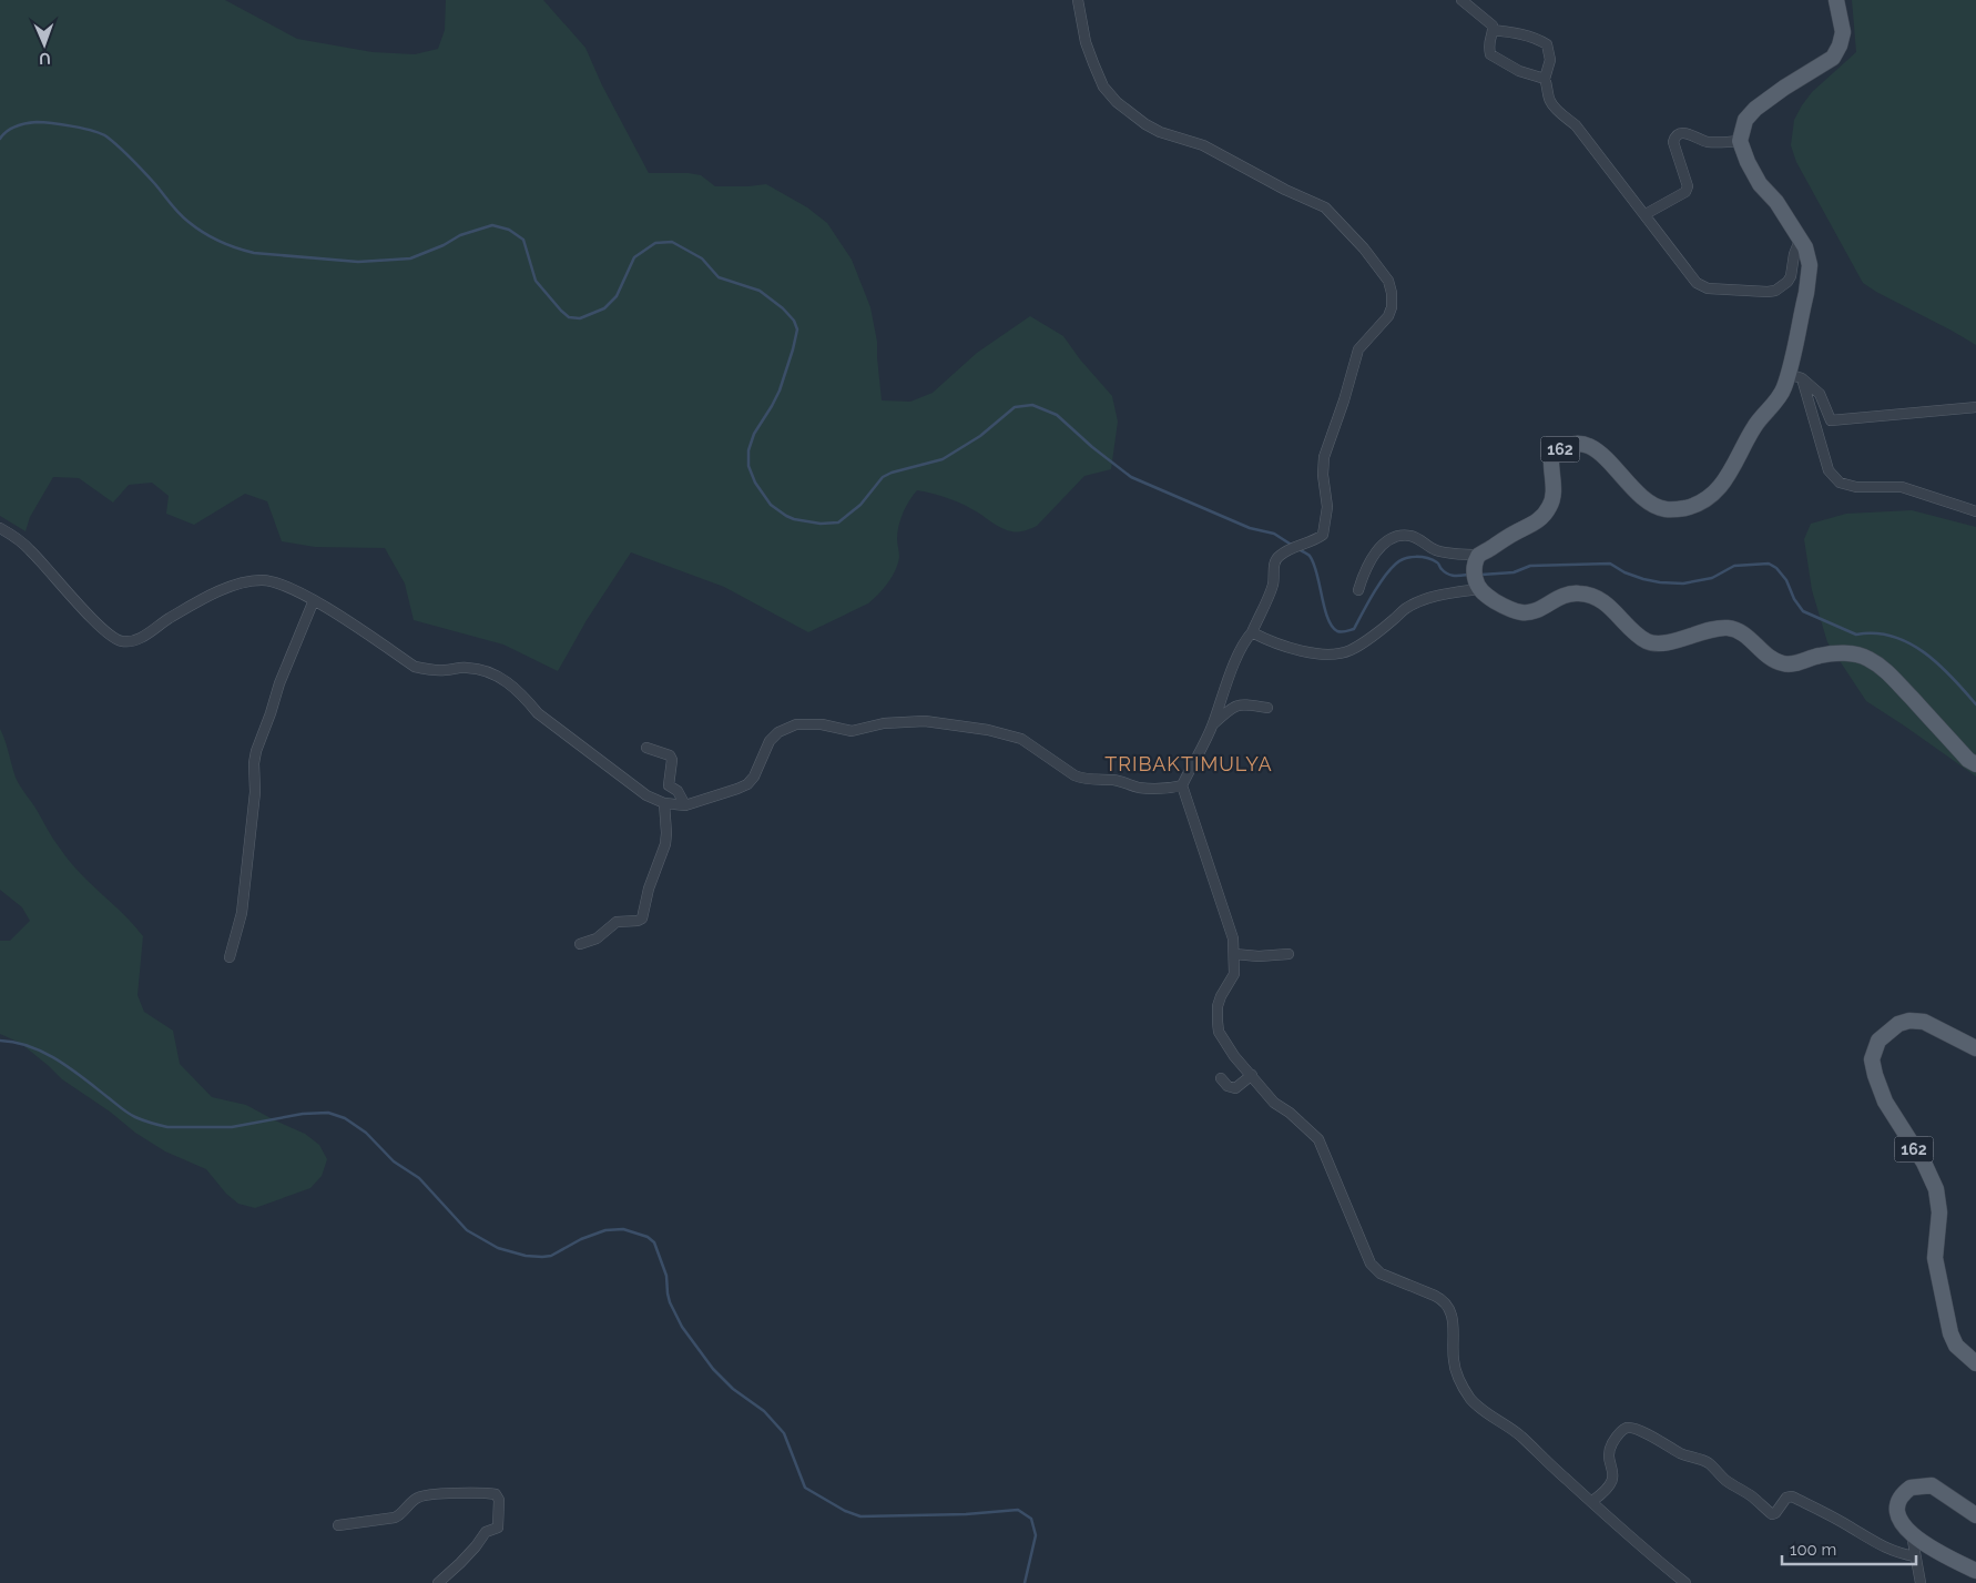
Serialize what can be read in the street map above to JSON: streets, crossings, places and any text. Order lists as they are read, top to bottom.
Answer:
{
  "streets": {
    "main road": ["162"]
  },
  "districts": ["TRIBAKTIMULYA"],
  "scale_bar": "100 m",
  "north": "bottom"
}
